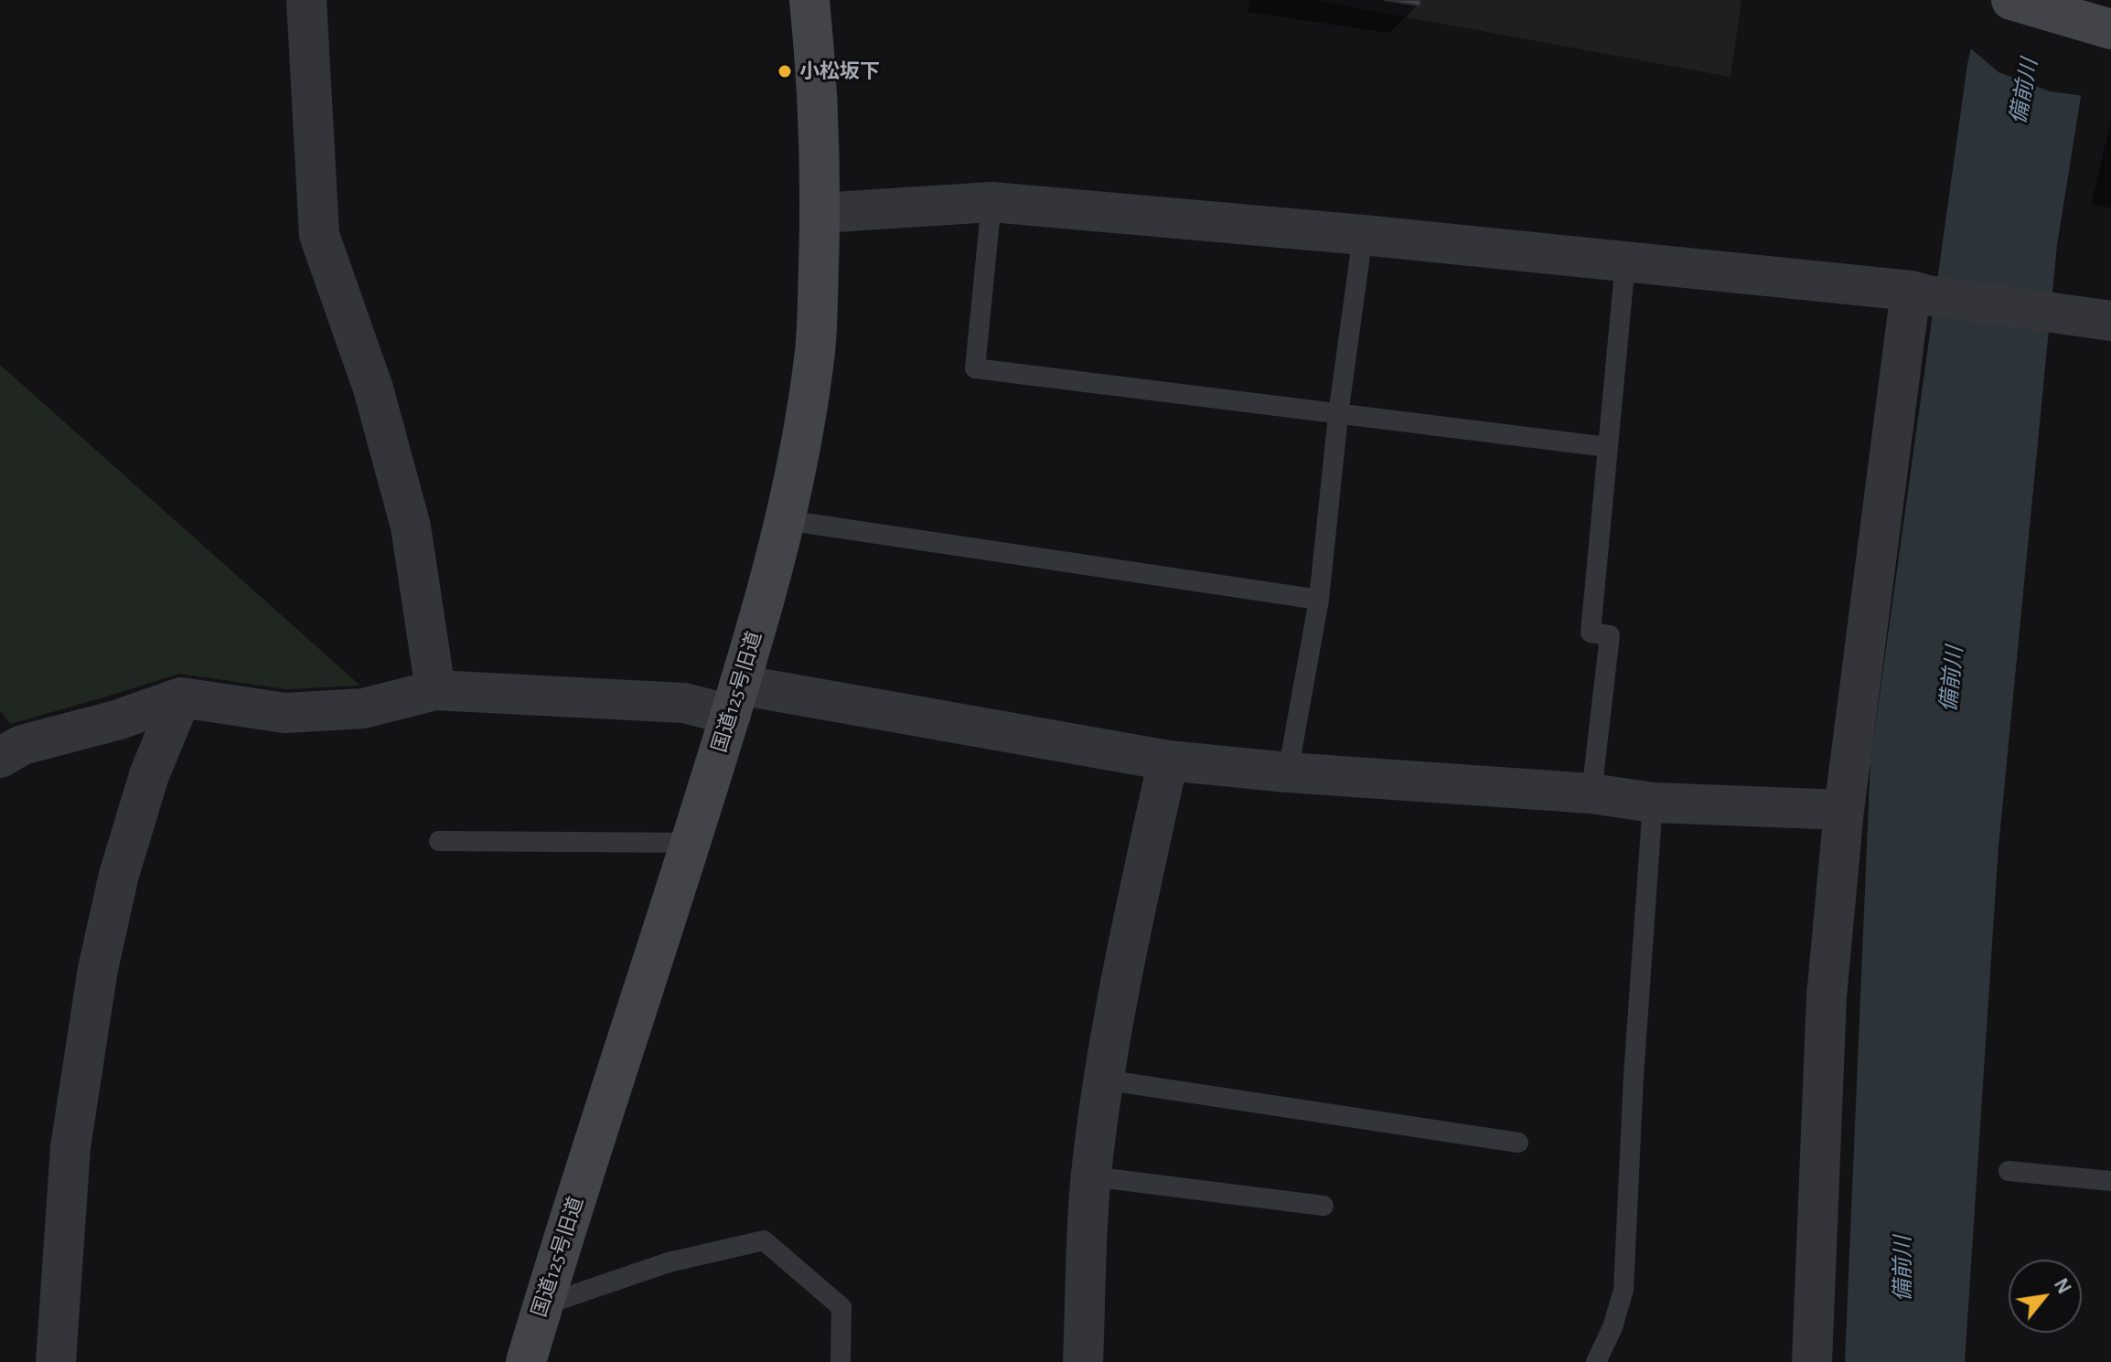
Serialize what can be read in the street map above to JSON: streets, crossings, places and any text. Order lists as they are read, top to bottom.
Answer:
{
  "streets": {
    "street": ["国道125号旧道"]
  },
  "water": ["備前川"],
  "places": ["小松坂下"],
  "north": "top right"
}
